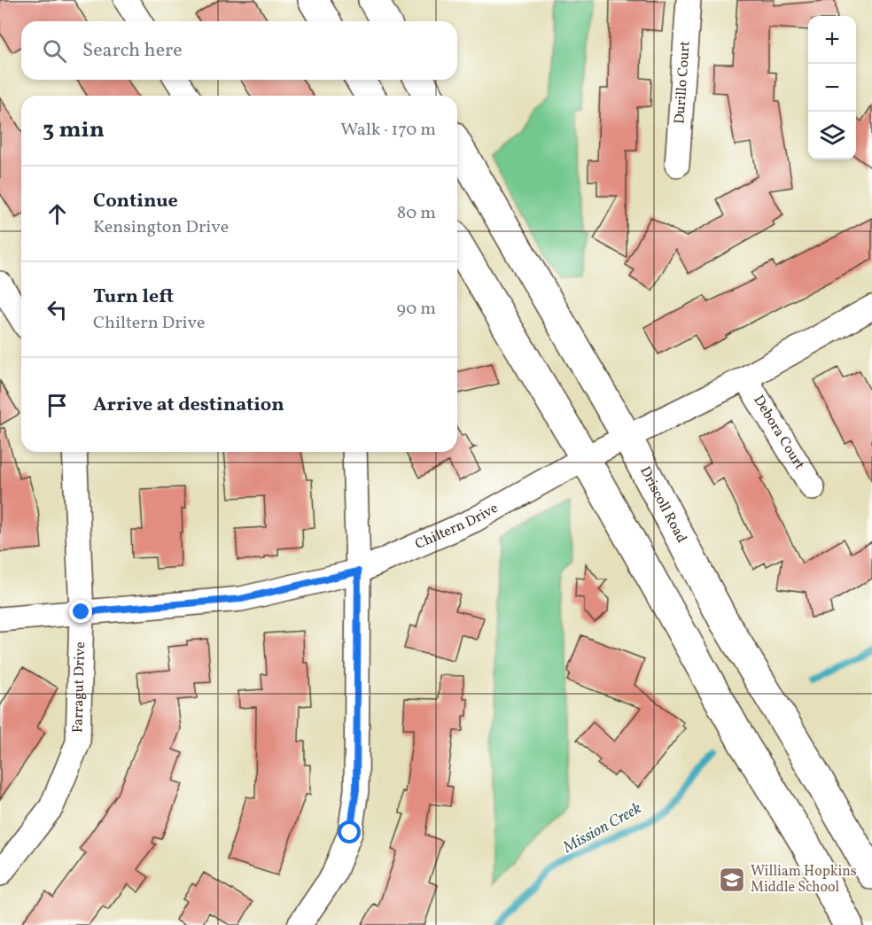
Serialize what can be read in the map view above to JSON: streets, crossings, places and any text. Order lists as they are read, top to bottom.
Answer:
{
  "streets": {
    "street": [
      "Durillo Court",
      "Debora Court",
      "Driscoll Road",
      "Chiltern Drive",
      "Farragut Drive"
    ]
  },
  "crossings": [
    ["Debora Court", "Chiltern Drive"],
    ["Driscoll Road", "Chiltern Drive"],
    ["Chiltern Drive", "Farragut Drive"]
  ],
  "water": ["Mission Creek"],
  "places": {
    "school or university": ["William Hopkins Middle School"]
  },
  "page": {
    "map_buttons": ["+", "−"],
    "search": "Search here",
    "heading": ["3 min", "Walk · 170 m"],
    "list": [
      ["Continue", "Kensington Drive", "80 m"],
      ["Turn left", "Chiltern Drive", "90 m"],
      "Arrive at destination"
    ]
  }
}
